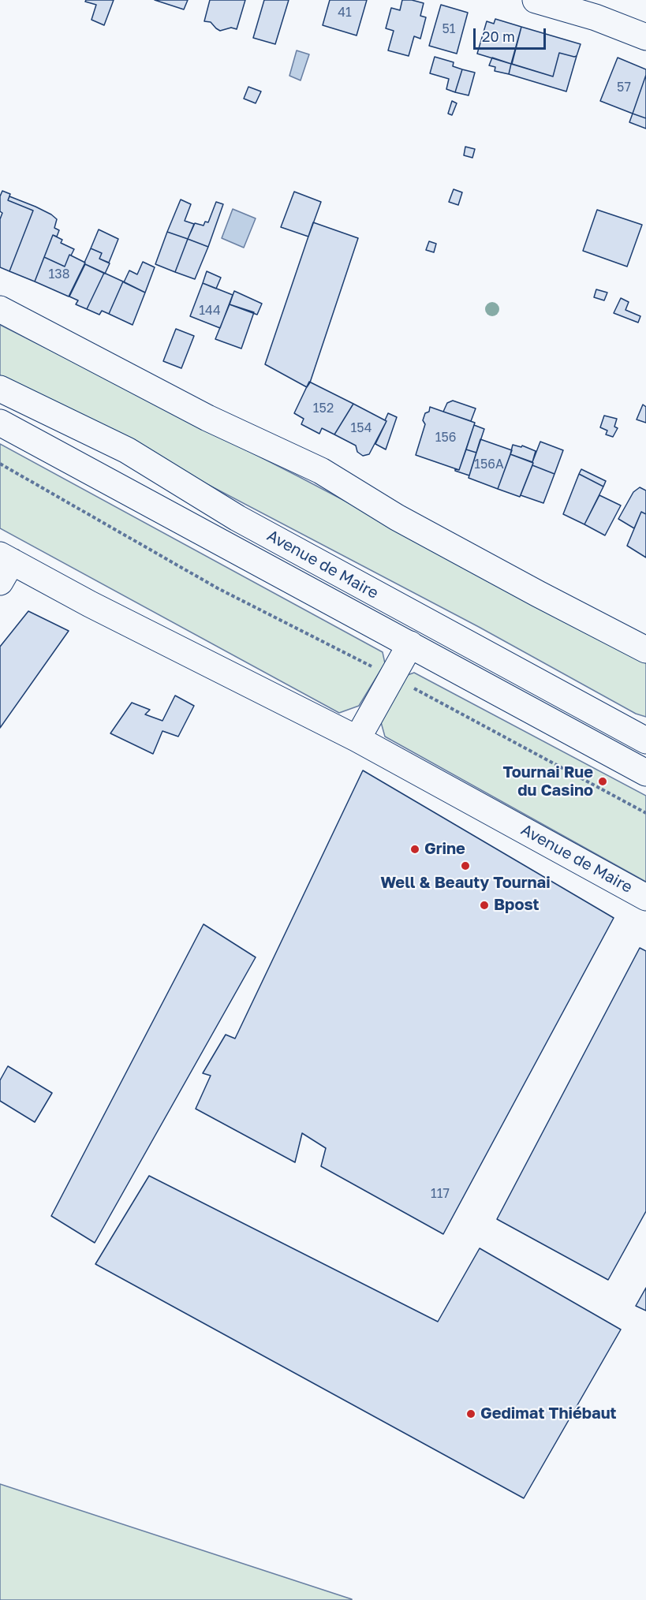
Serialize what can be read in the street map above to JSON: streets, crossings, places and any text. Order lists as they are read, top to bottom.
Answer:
{
  "streets": {
    "street": ["Avenue de Maire"]
  },
  "places": [
    "Tournai Rue du Casino",
    "Grine",
    "Well & Beauty Tournai",
    "Bpost",
    "Gedimat Thiébaut"
  ],
  "house_numbers": [
    "41",
    "51",
    "57",
    "138",
    "144",
    "152",
    "154",
    "156",
    "156A",
    "117"
  ],
  "scale_bar": "20 m"
}
